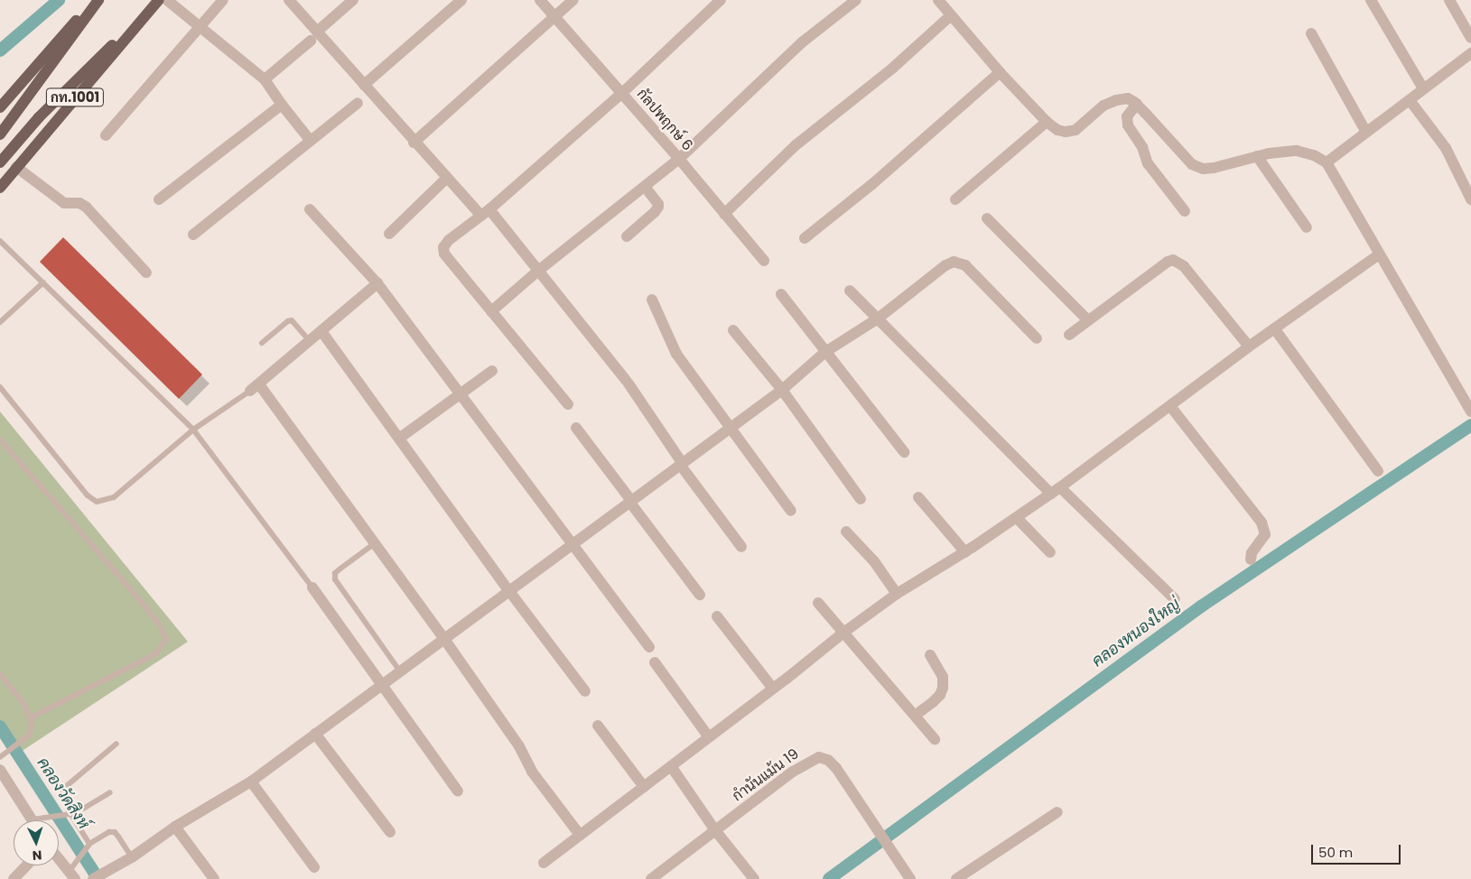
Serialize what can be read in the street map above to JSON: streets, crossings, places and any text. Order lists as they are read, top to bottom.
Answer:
{
  "streets": {
    "main road": ["กท.1001"],
    "street": ["กัลปพฤกษ์ 6", "กำนันแม้น 19"]
  },
  "water": ["คลองหนองใหญ่", "คลองวัดสิงห์"],
  "scale_bar": "50 m",
  "north": "bottom"
}
